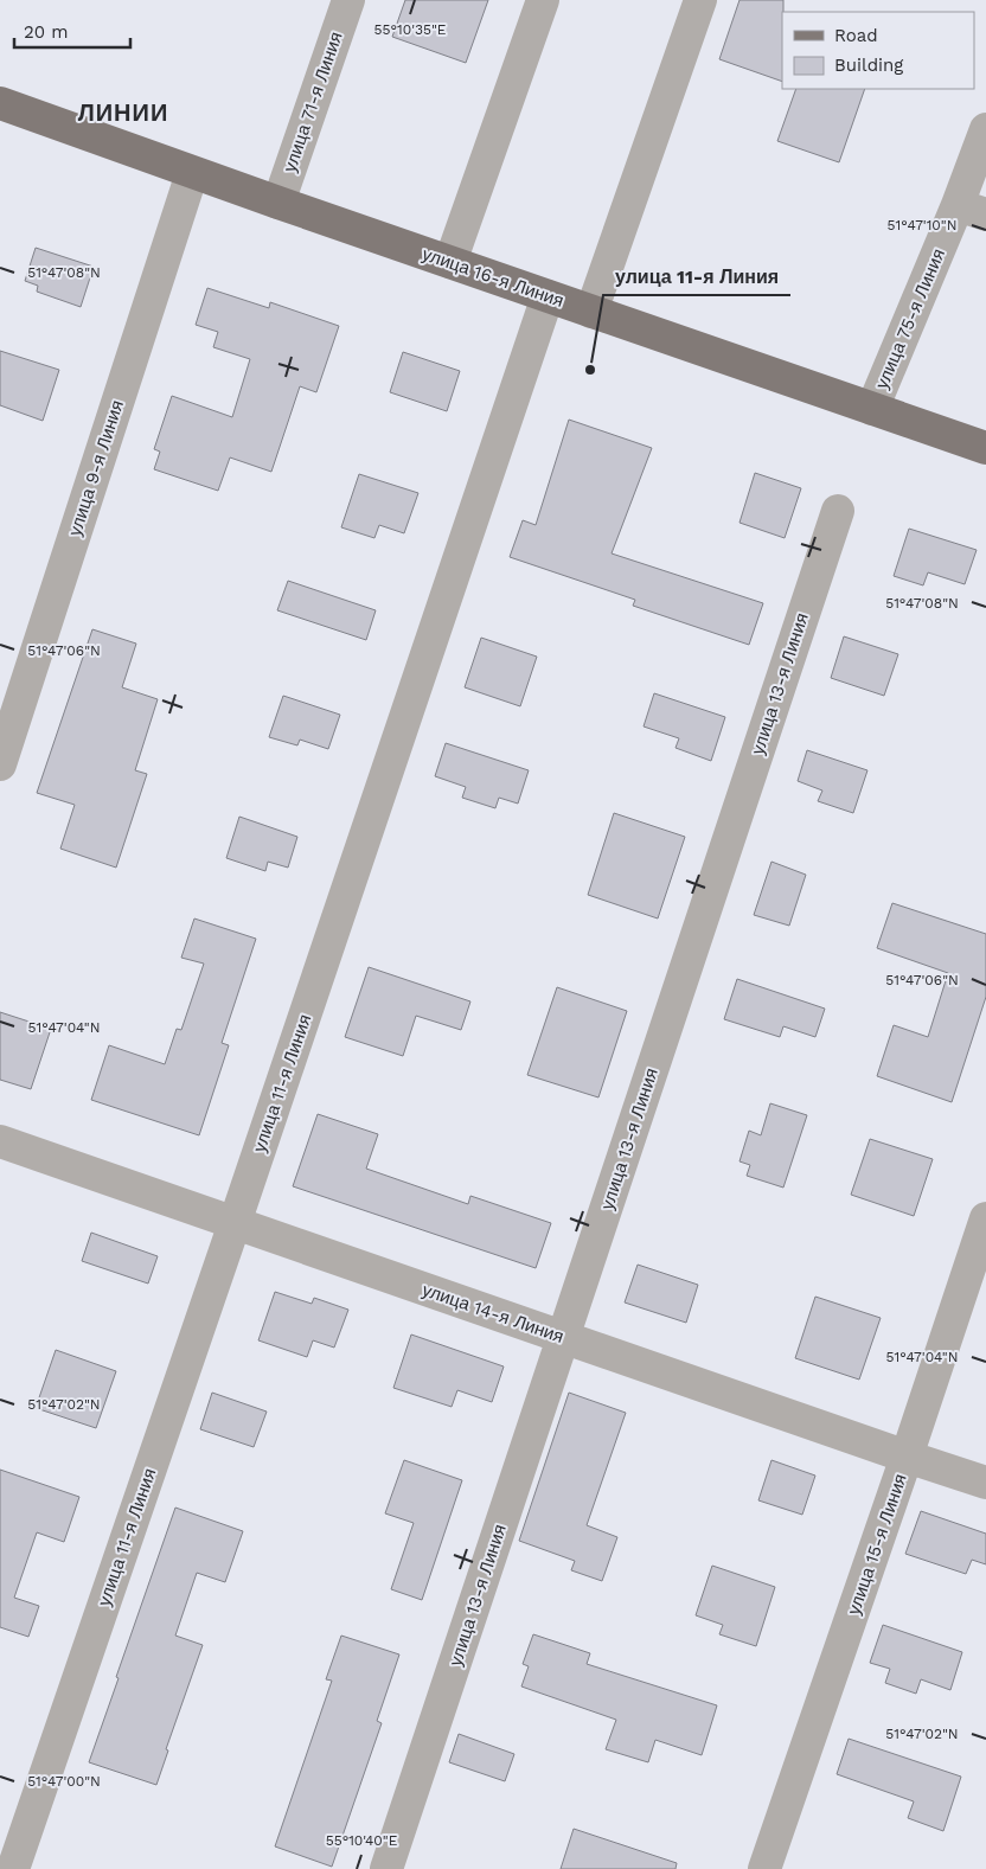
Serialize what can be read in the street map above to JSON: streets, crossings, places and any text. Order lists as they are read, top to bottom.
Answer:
{
  "streets": {
    "main road": ["улица 16-я Линия"],
    "street": [
      "улица 71-я Линия",
      "улица 75-я Линия",
      "улица 9-я Линия",
      "улица 13-я Линия",
      "улица 11-я Линия",
      "улица 14-я Линия",
      "улица 15-я Линия"
    ]
  },
  "crossings": [
    ["улица 71-я Линия", "улица 16-я Линия"],
    ["улица 16-я Линия", "улица 75-я Линия"],
    ["улица 16-я Линия", "улица 9-я Линия"],
    ["улица 16-я Линия", "улица 11-я Линия"],
    ["улица 13-я Линия", "улица 14-я Линия"],
    ["улица 11-я Линия", "улица 14-я Линия"],
    ["улица 14-я Линия", "улица 15-я Линия"]
  ],
  "districts": ["ЛИНИИ"],
  "places": ["улица 11-я Линия"],
  "legend": ["Road", "Building"],
  "scale_bar": "20 m",
  "coordinates": [
    "55°10'35\"E",
    "51°47'10\"N",
    "51°47'08\"N",
    "51°47'06\"N",
    "51°47'04\"N",
    "51°47'02\"N",
    "51°47'00\"N",
    "55°10'40\"E"
  ]
}
